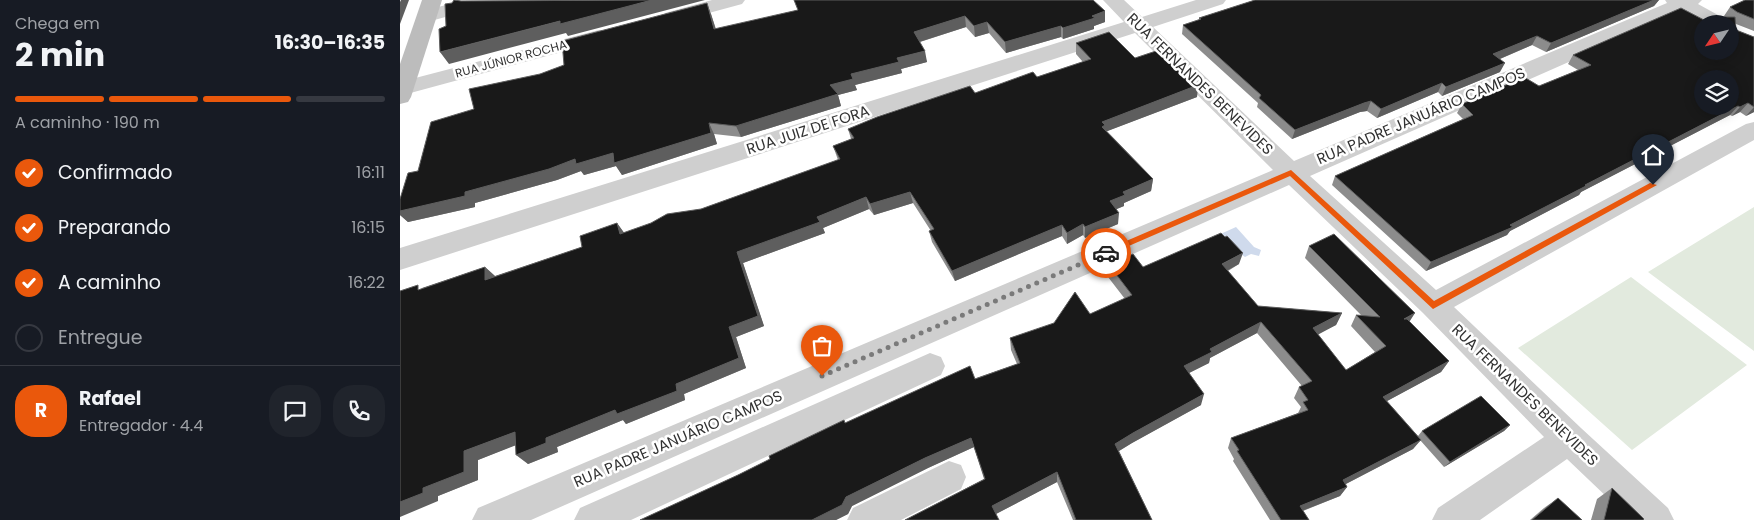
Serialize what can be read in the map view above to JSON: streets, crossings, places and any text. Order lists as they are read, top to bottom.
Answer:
{
  "streets": {
    "street": [
      "RUA JÚNIOR ROCHA",
      "RUA FERNANDES BENEVIDES",
      "RUA PADRE JANUÁRIO CAMPOS",
      "RUA JUIZ DE FORA"
    ]
  },
  "crossings": [
    ["RUA FERNANDES BENEVIDES", "RUA PADRE JANUÁRIO CAMPOS"],
    ["RUA FERNANDES BENEVIDES", "RUA JUIZ DE FORA"]
  ],
  "north": "bottom left",
  "page": {
    "heading": ["2 min", "Chega em", "16:30–16:35"],
    "panel": ["Rafael", "Entregador · 4.4"],
    "bar": "A caminho · 190 m",
    "list": [
      ["Confirmado", "16:11"],
      ["Preparando", "16:15"],
      ["A caminho", "16:22"],
      "Entregue"
    ],
    "round": "R"
  }
}
